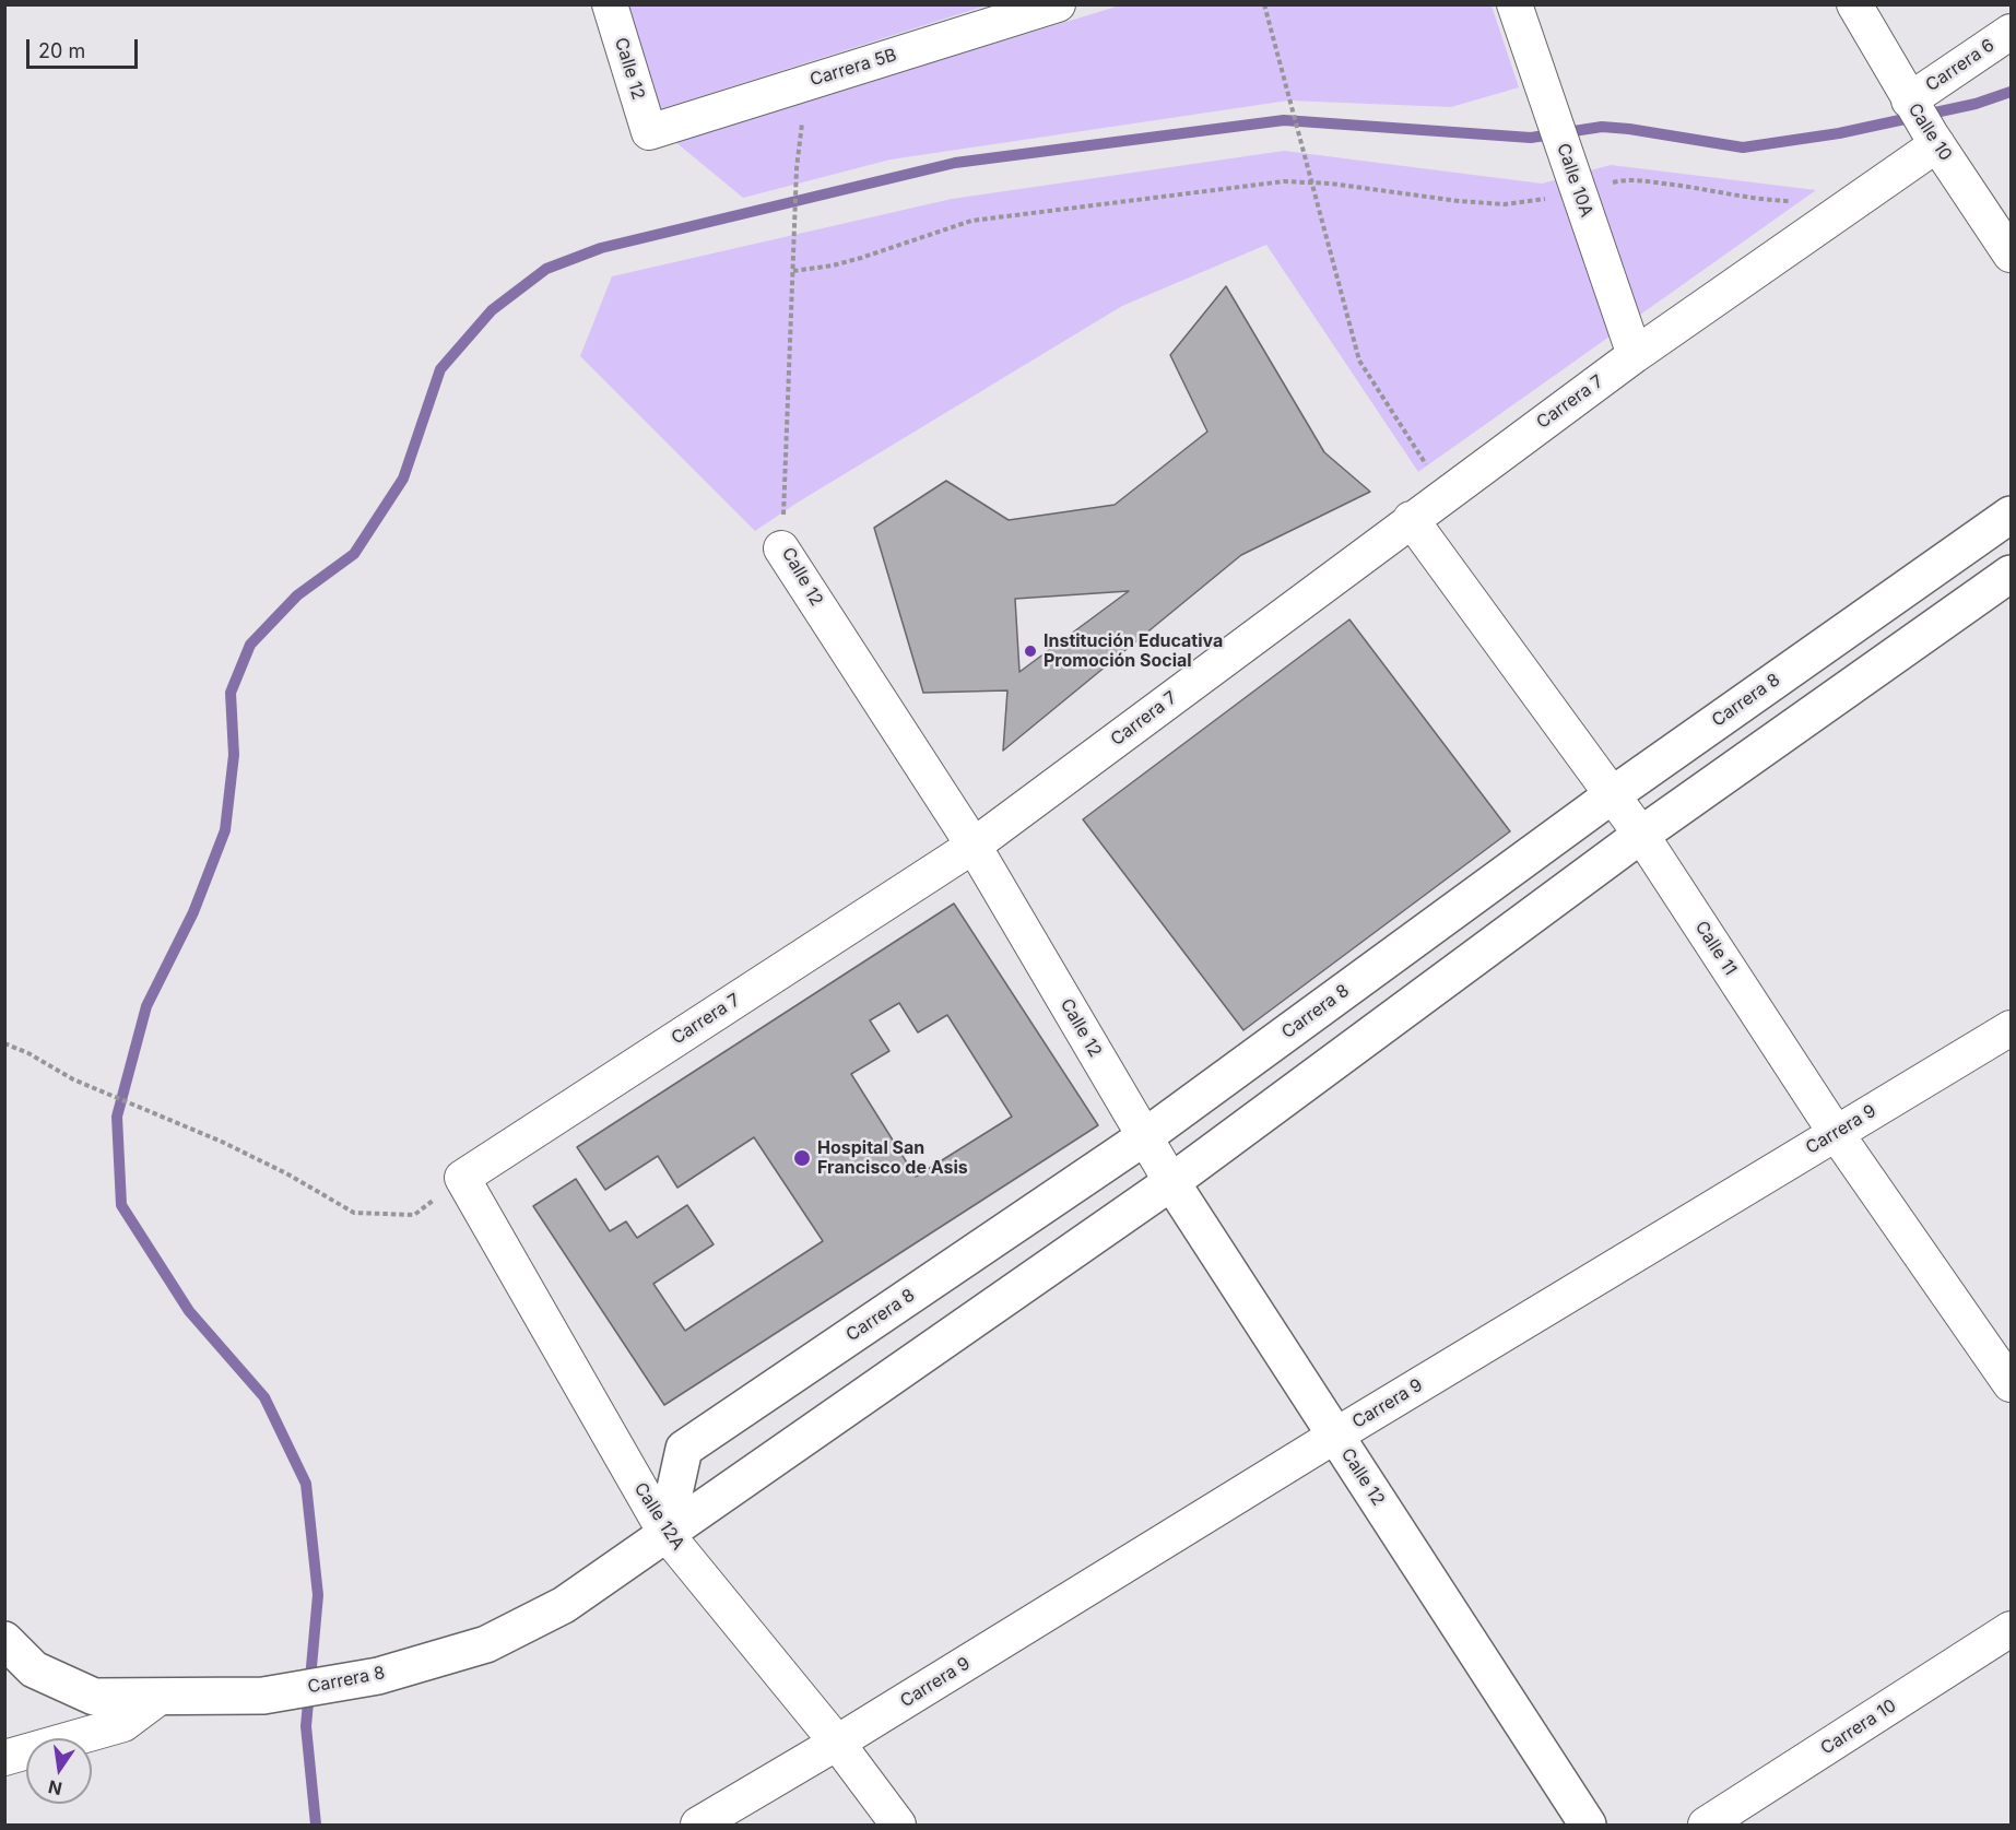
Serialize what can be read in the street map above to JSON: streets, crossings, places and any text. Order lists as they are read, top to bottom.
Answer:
{
  "streets": {
    "main road": ["Calle 12", "Carrera 8"],
    "street": [
      "Carrera 6",
      "Carrera 5B",
      "Calle 10",
      "Calle 10A",
      "Carrera 7",
      "Calle 11",
      "Carrera 9",
      "Calle 12A",
      "Carrera 10"
    ]
  },
  "crossings": [
    ["Carrera 6", "Calle 10"],
    ["Carrera 5B", "Calle 12"],
    ["Calle 12", "Carrera 7"],
    ["Calle 12", "Carrera 8"],
    ["Calle 12", "Carrera 9"],
    ["Calle 10", "Carrera 7"],
    ["Calle 10A", "Carrera 7"],
    ["Carrera 7", "Calle 11"],
    ["Carrera 7", "Calle 12A"],
    ["Carrera 8", "Calle 11"],
    ["Carrera 8", "Calle 12A"],
    ["Calle 11", "Carrera 9"],
    ["Carrera 9", "Calle 12A"]
  ],
  "places": ["Institución Educativa Promoción Social", "Hospital San Francisco de Asis"],
  "scale_bar": "20 m",
  "north": "bottom"
}
